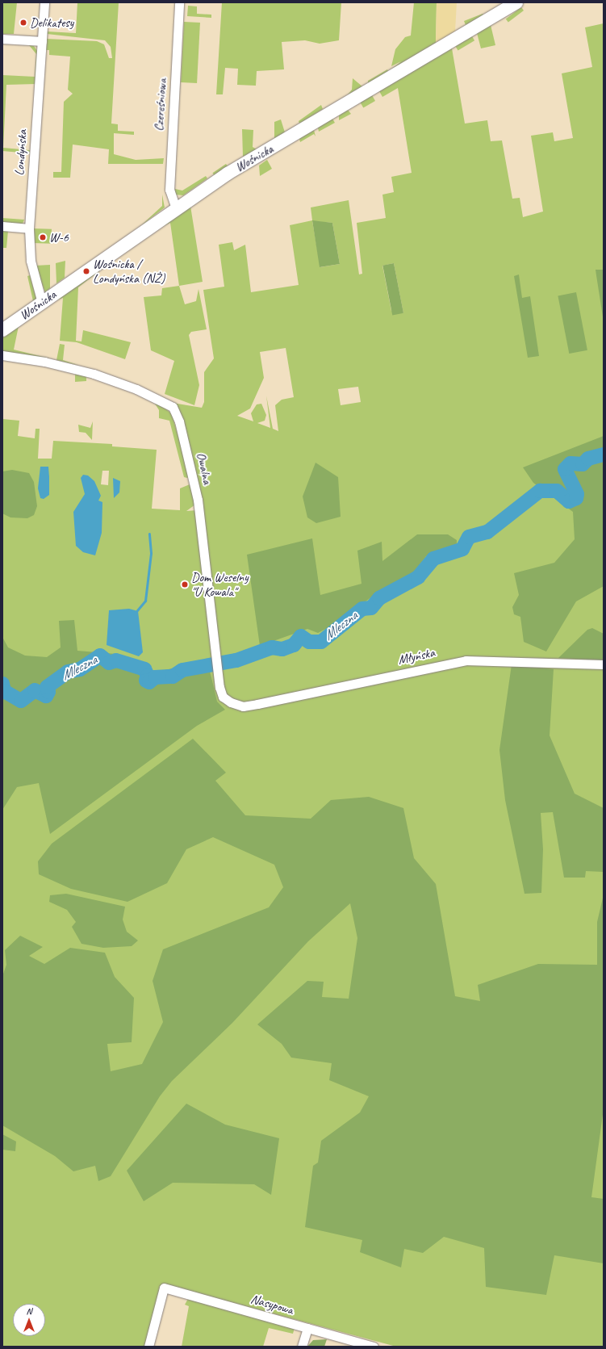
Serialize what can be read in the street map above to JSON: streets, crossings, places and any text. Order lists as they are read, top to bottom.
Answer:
{
  "streets": {
    "street": [
      "Czereśniowa",
      "Londyńska",
      "Wośnicka",
      "Owalna",
      "Młyńska",
      "Nasypowa"
    ]
  },
  "crossings": [
    ["Czereśniowa", "Wośnicka"],
    ["Londyńska", "Wośnicka"],
    ["Owalna", "Młyńska"]
  ],
  "water": ["Mleczna"],
  "places": [
    "Delikatesy",
    "W-6",
    "Wośnicka / Londyńska (NŻ)",
    "Dom Weselny \"U Kowala\""
  ],
  "north": "top"
}
